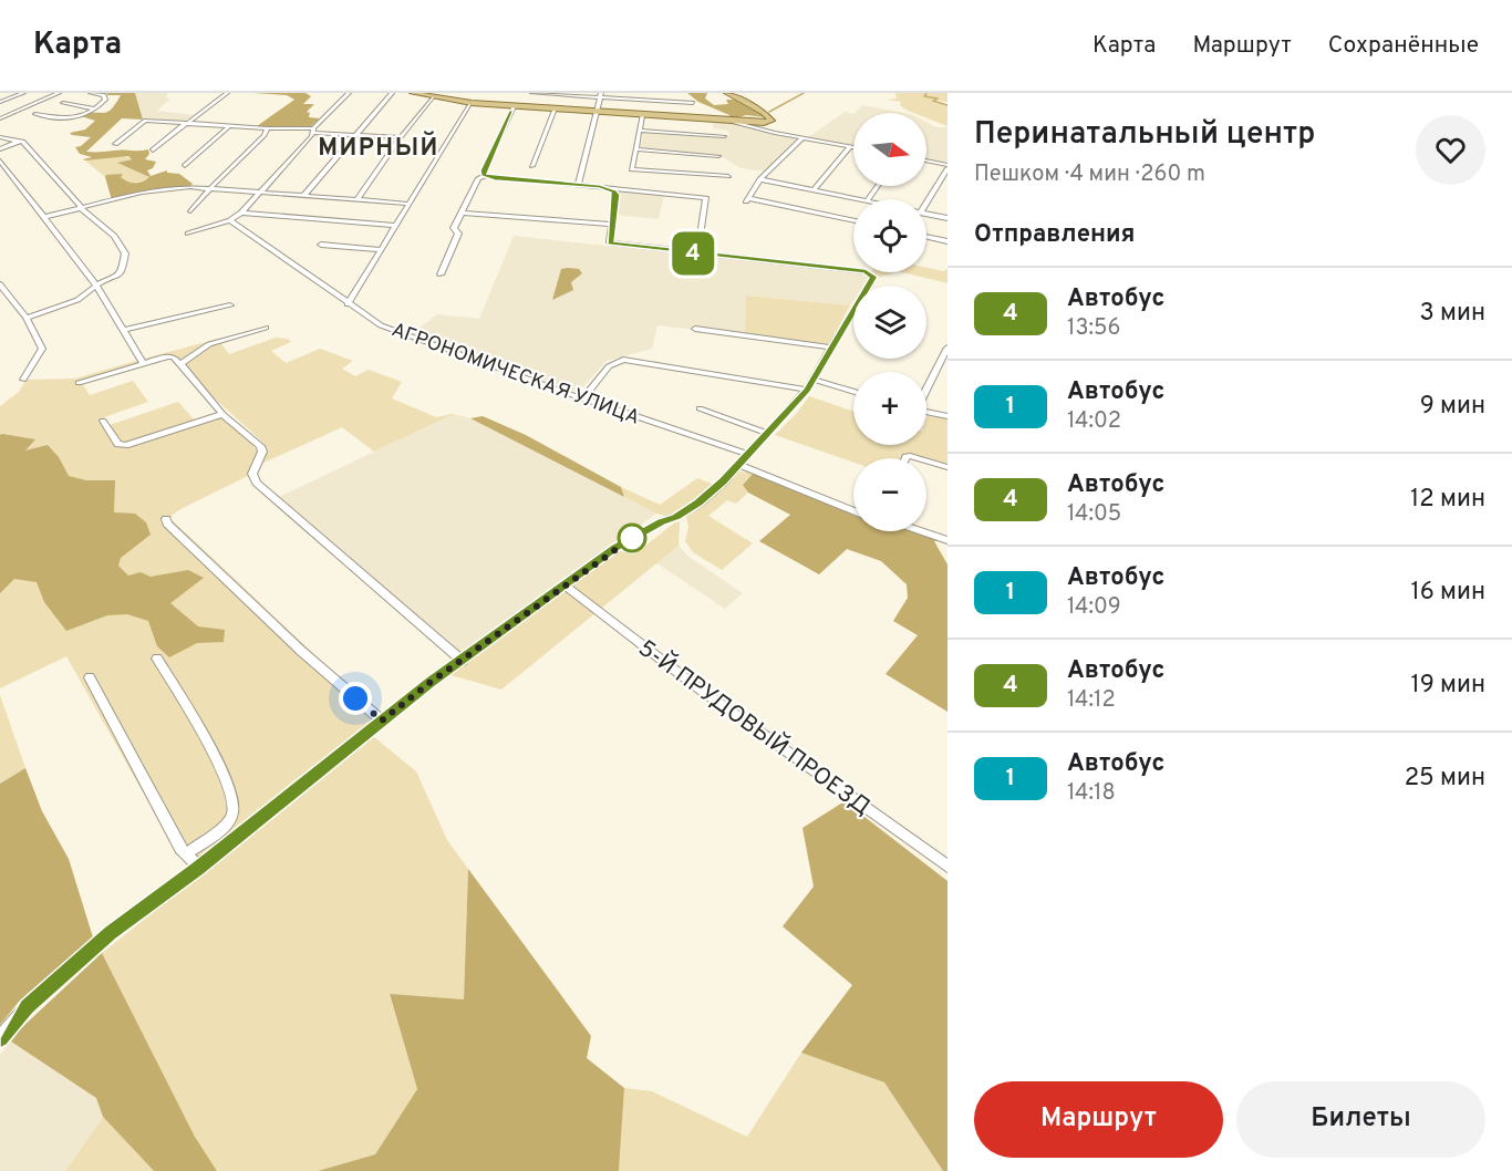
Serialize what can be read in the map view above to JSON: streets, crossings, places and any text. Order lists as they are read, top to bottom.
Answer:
{
  "streets": {
    "street": ["АГРОНОМИЧЕСКАЯ УЛИЦА", "5-Й ПРУДОВЫЙ ПРОЕЗД"]
  },
  "districts": ["МИРНЫЙ"],
  "lines": ["bus line 4"],
  "north": "right",
  "page": {
    "header": "Карта",
    "nav": ["Карта", "Маршрут", "Сохранённые"],
    "on_map": "4",
    "heading": [
      ["Перинатальный центр", "Пешком · 4 мин · 260 m"],
      "Отправления"
    ],
    "map_buttons": ["+", "−"],
    "list": [
      {
        "mark": "4",
        "name": "Автобус",
        "note": "13:56",
        "value": "3 мин"
      },
      {
        "mark": "1",
        "name": "Автобус",
        "note": "14:02",
        "value": "9 мин"
      },
      {
        "mark": "4",
        "name": "Автобус",
        "note": "14:05",
        "value": "12 мин"
      },
      {
        "mark": "1",
        "name": "Автобус",
        "note": "14:09",
        "value": "16 мин"
      },
      {
        "mark": "4",
        "name": "Автобус",
        "note": "14:12",
        "value": "19 мин"
      },
      {
        "mark": "1",
        "name": "Автобус",
        "note": "14:18",
        "value": "25 мин"
      }
    ],
    "buttons": ["Маршрут", "Билеты"]
  }
}
